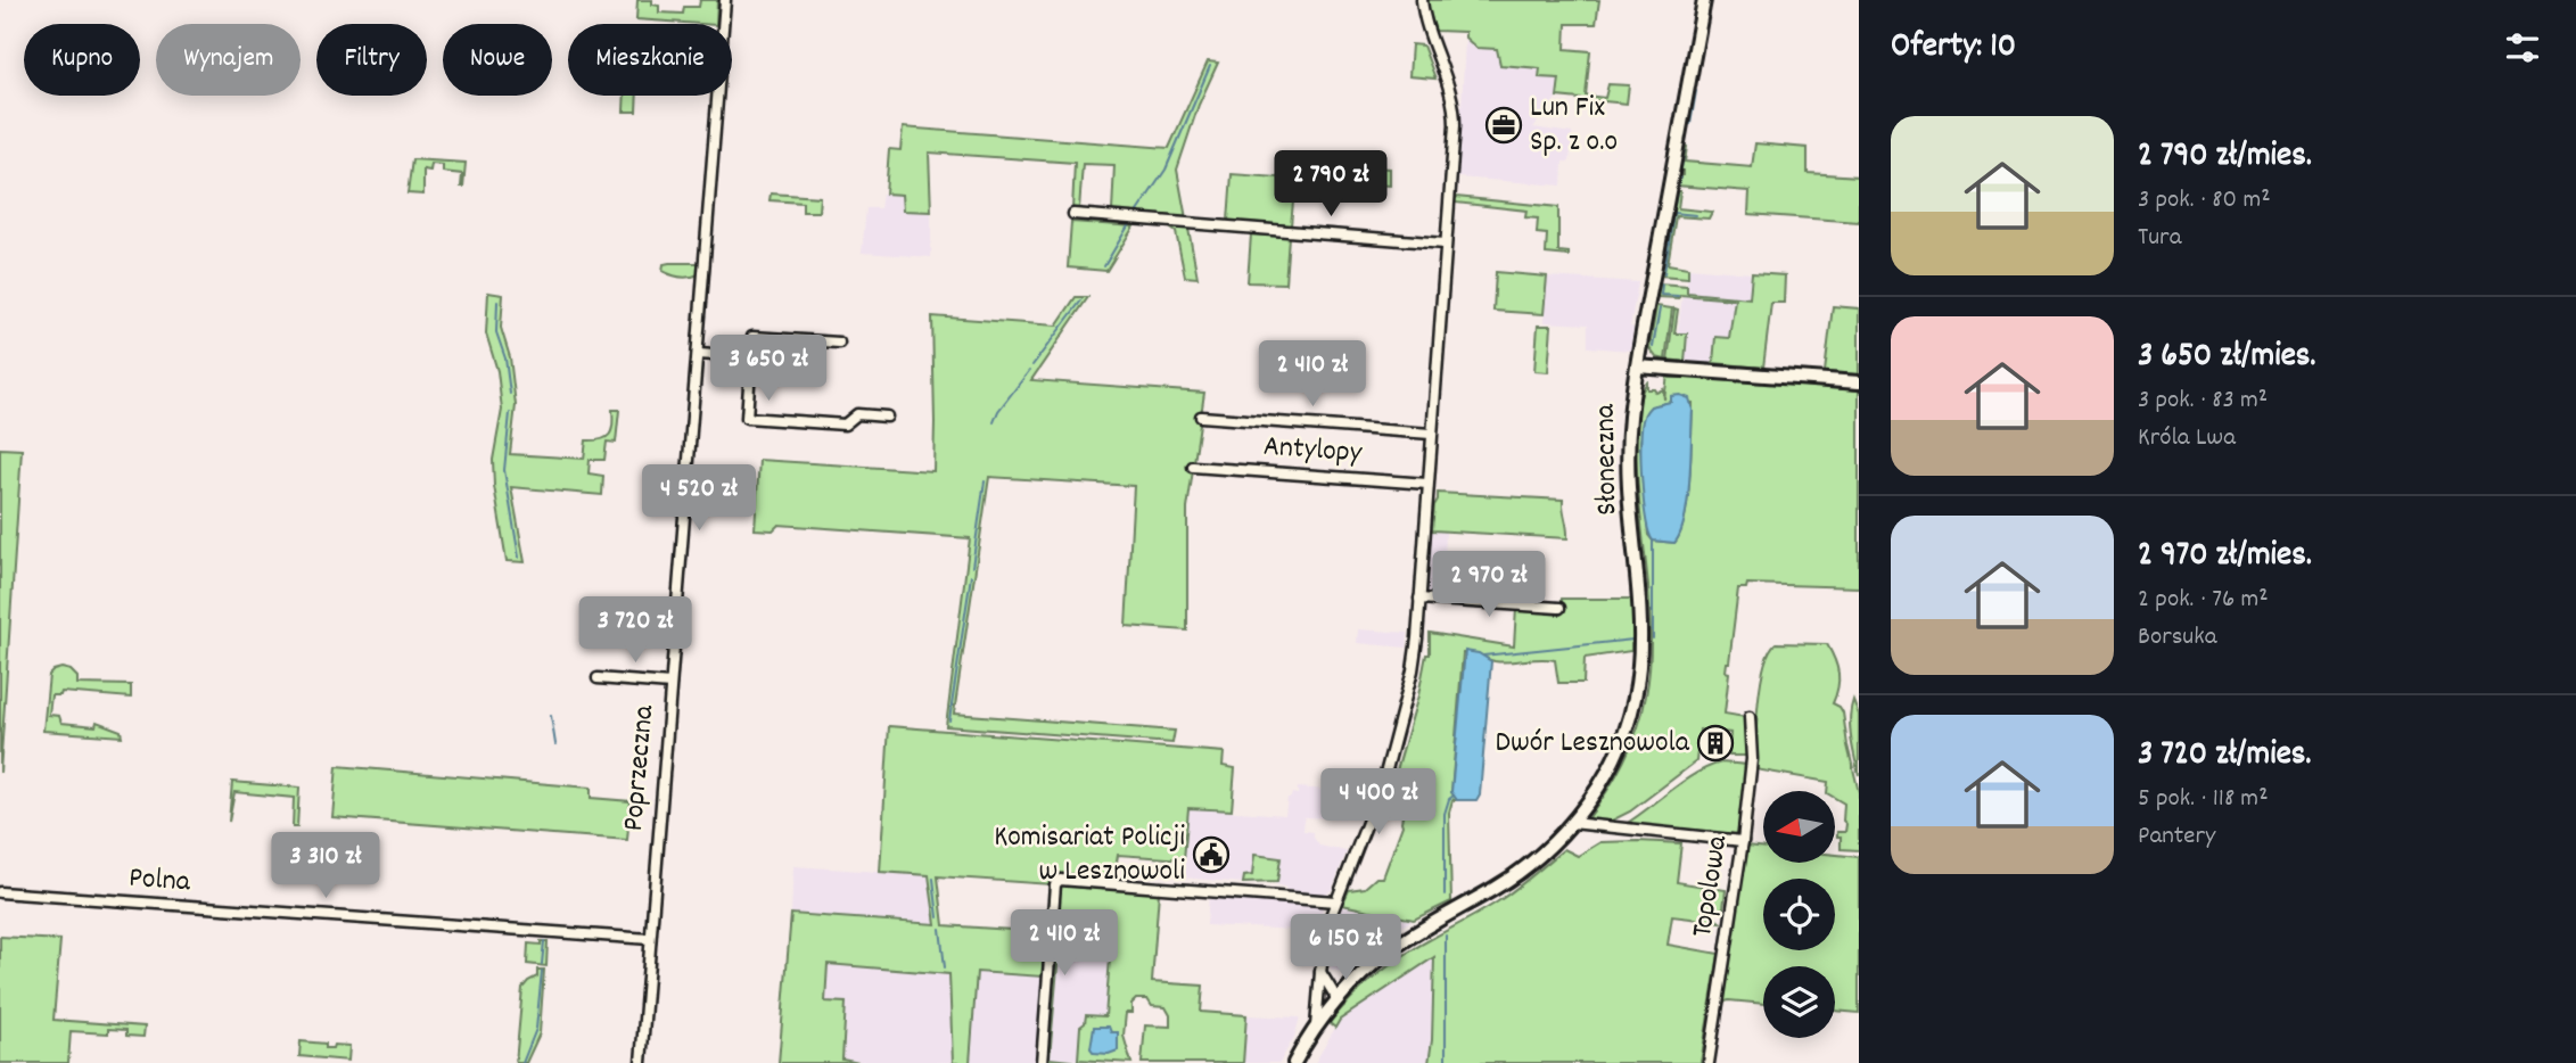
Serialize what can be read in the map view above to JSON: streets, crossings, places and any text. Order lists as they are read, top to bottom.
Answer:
{
  "streets": {
    "main road": ["Słoneczna"],
    "street": [
      "Antylopy",
      "Poprzeczna",
      "Polna",
      "Topolowa"
    ]
  },
  "crossings": [
    ["Poprzeczna", "Polna"]
  ],
  "places": {
    "office": ["Lun Fix Sp. z o.o"],
    "building": ["Dwór Lesznowola"],
    "public building": ["Komisariat Policji w Lesznowoli"]
  },
  "north": "left",
  "page": {
    "heading": "Oferty: 10",
    "chip": [
      "Kupno",
      "Wynajem",
      "Filtry",
      "Nowe",
      "Mieszkanie"
    ],
    "list": [
      {
        "name": "2 790 zł/mies.",
        "note": "3 pok. · 80 m² · Tura"
      },
      {
        "name": "3 650 zł/mies.",
        "note": "3 pok. · 83 m² · Króla Lwa"
      },
      {
        "name": "2 970 zł/mies.",
        "note": "2 pok. · 76 m² · Borsuka"
      },
      {
        "name": "3 720 zł/mies.",
        "note": "5 pok. · 118 m² · Pantery"
      }
    ],
    "price": [
      "2 790 zł",
      "3 650 zł",
      "2 410 zł",
      "4 520 zł",
      "2 970 zł",
      "3 720 zł",
      "4 400 zł",
      "3 310 zł",
      "2 410 zł",
      "6 150 zł"
    ]
  }
}
